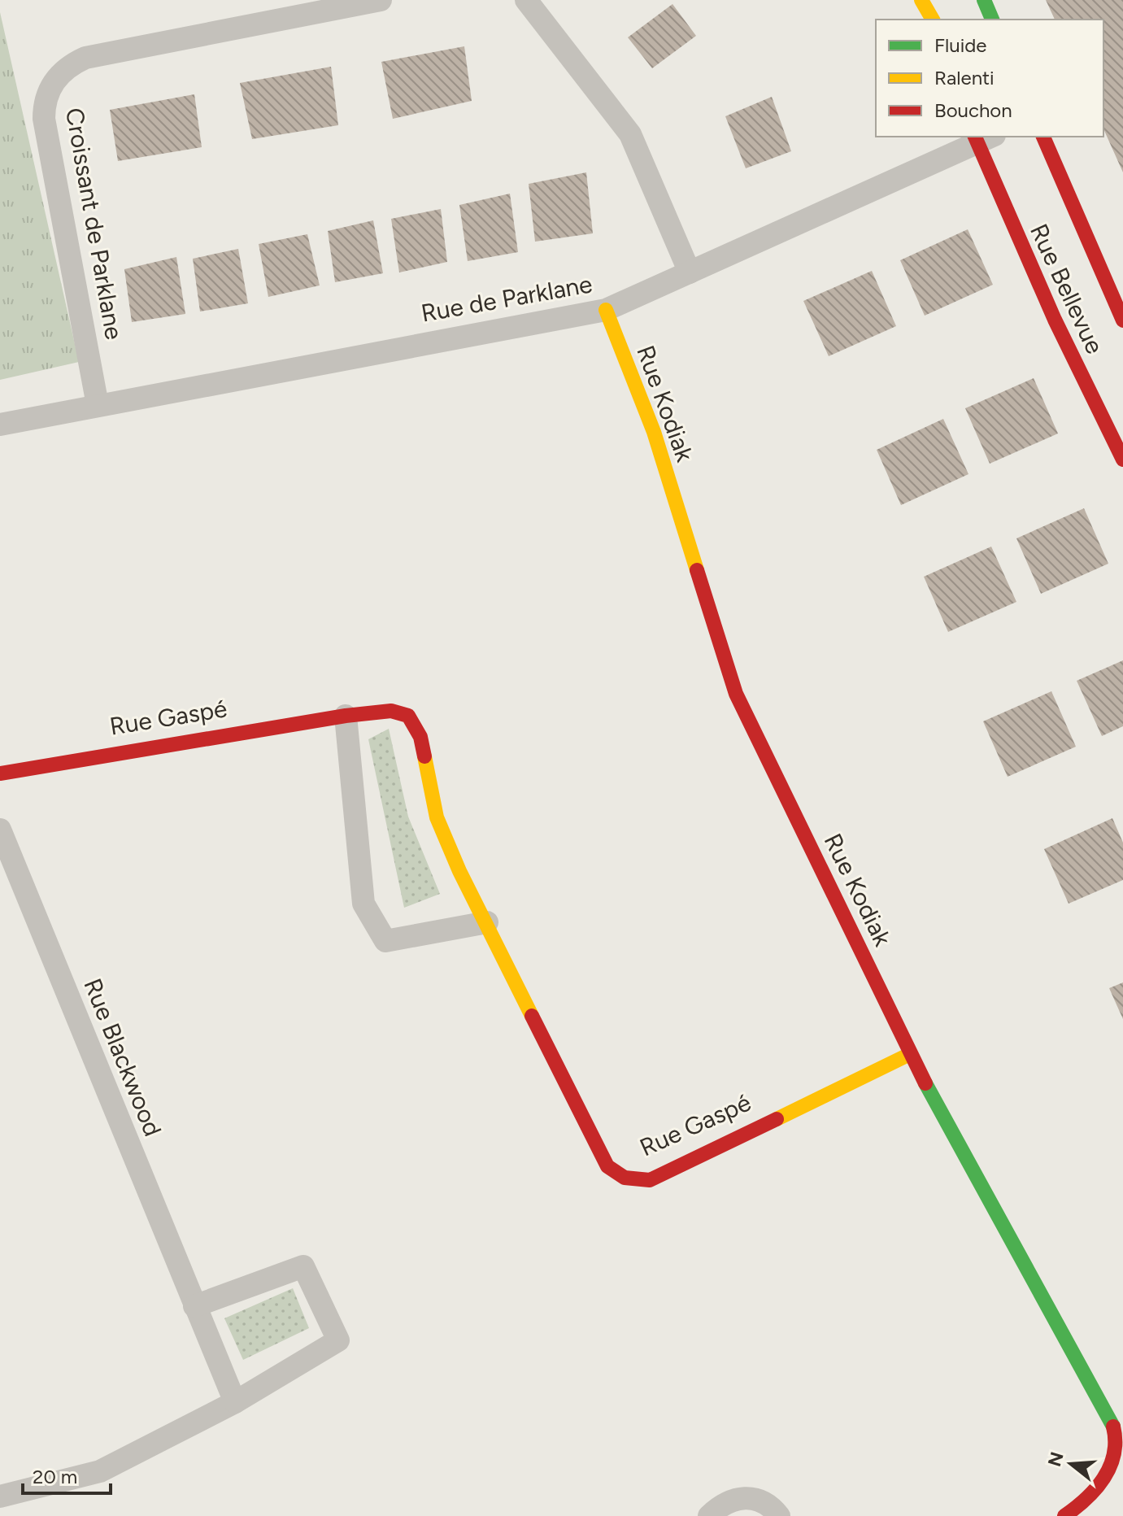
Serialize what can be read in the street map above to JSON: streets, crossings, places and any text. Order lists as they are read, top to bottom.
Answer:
{
  "streets": {
    "street": [
      "Croissant de Parklane",
      "Rue Bellevue",
      "Rue de Parklane",
      "Rue Kodiak",
      "Rue Gaspé",
      "Rue Blackwood"
    ]
  },
  "crossings": [
    ["Croissant de Parklane", "Rue de Parklane"],
    ["Rue Bellevue", "Rue de Parklane"],
    ["Rue de Parklane", "Rue Kodiak"],
    ["Rue Kodiak", "Rue Gaspé"]
  ],
  "legend": ["Fluide", "Ralenti", "Bouchon"],
  "scale_bar": "20 m",
  "north": "left"
}
